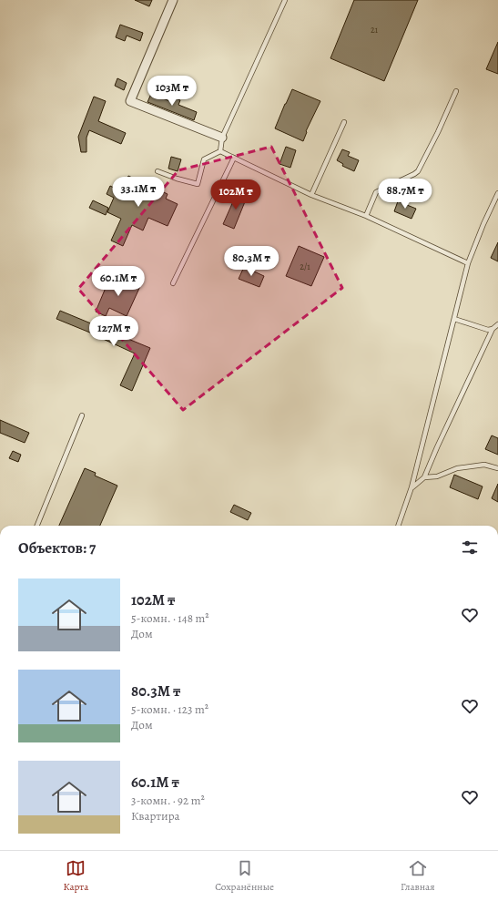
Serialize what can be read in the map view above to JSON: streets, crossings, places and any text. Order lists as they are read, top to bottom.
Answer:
{
  "house_numbers": ["21", "2/1"],
  "page": {
    "price": [
      "103M ₸",
      "33.1M ₸",
      "88.7M ₸",
      "102M ₸",
      "80.3M ₸",
      "60.1M ₸",
      "127M ₸"
    ],
    "heading": "Объектов: 7",
    "list": [
      {
        "name": "102M ₸",
        "note": "5-комн. · 148 m² · Дом"
      },
      {
        "name": "80.3M ₸",
        "note": "5-комн. · 123 m² · Дом"
      },
      {
        "name": "60.1M ₸",
        "note": "3-комн. · 92 m² · Квартира"
      }
    ],
    "tabs": ["Карта", "Сохранённые", "Главная"]
  }
}
